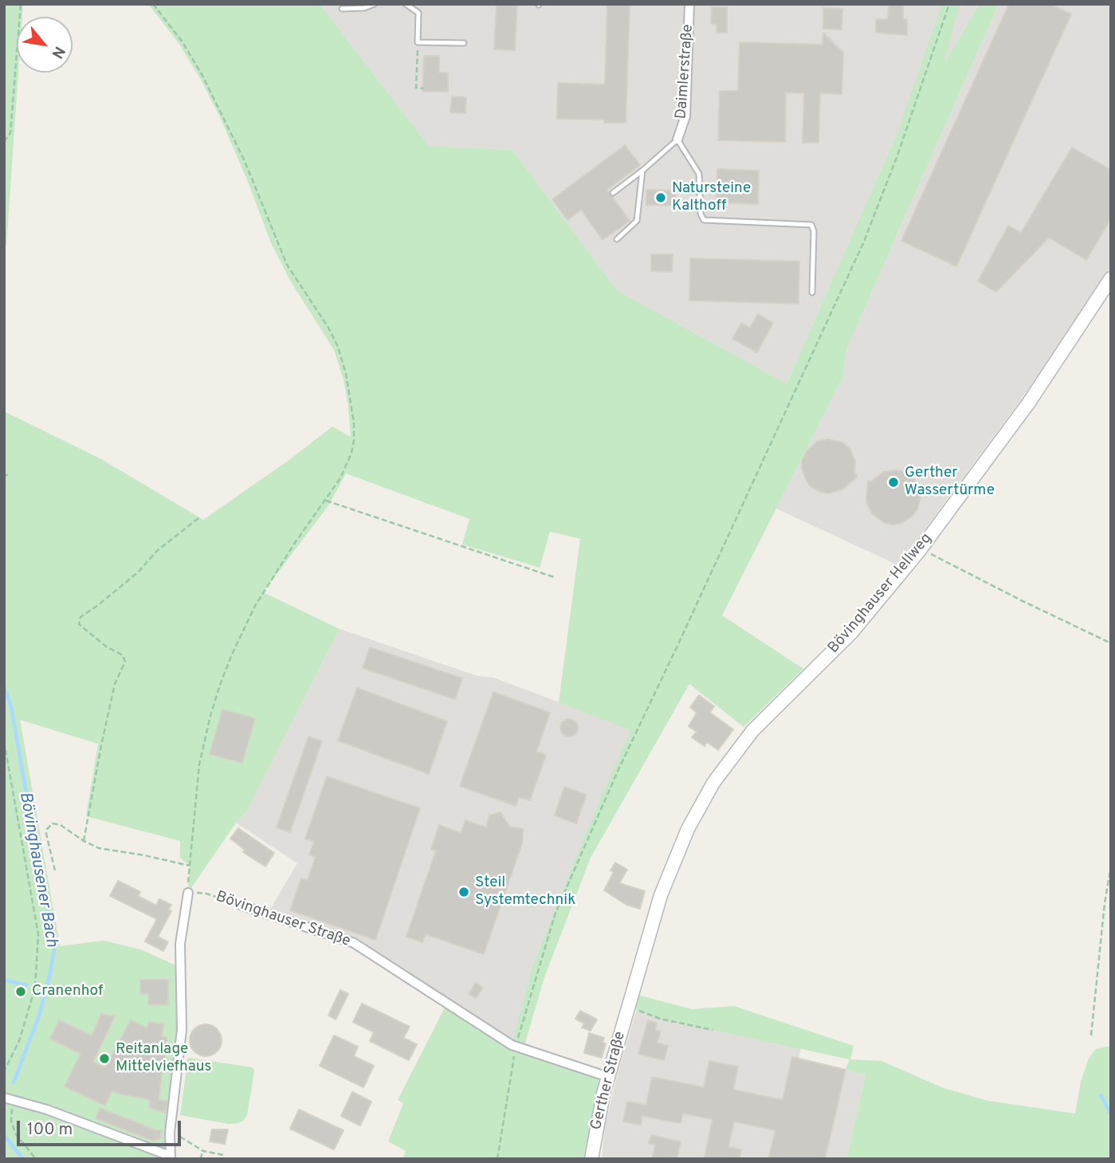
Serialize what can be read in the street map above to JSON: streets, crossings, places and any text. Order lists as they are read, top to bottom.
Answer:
{
  "streets": {
    "street": [
      "Daimlerstraße",
      "Bövinghauser Hellweg",
      "Bövinghauser Straße",
      "Gerther Straße"
    ]
  },
  "crossings": [
    ["Bövinghauser Hellweg", "Gerther Straße"],
    ["Bövinghauser Straße", "Gerther Straße"]
  ],
  "water": ["Bövinghausener Bach"],
  "places": [
    "Natursteine Kalthoff",
    "Gerther Wassertürme",
    "Steil Systemtechnik",
    "Cranenhof",
    "Reitanlage Mittelviefhaus"
  ],
  "scale_bar": "100 m",
  "north": "bottom right"
}
